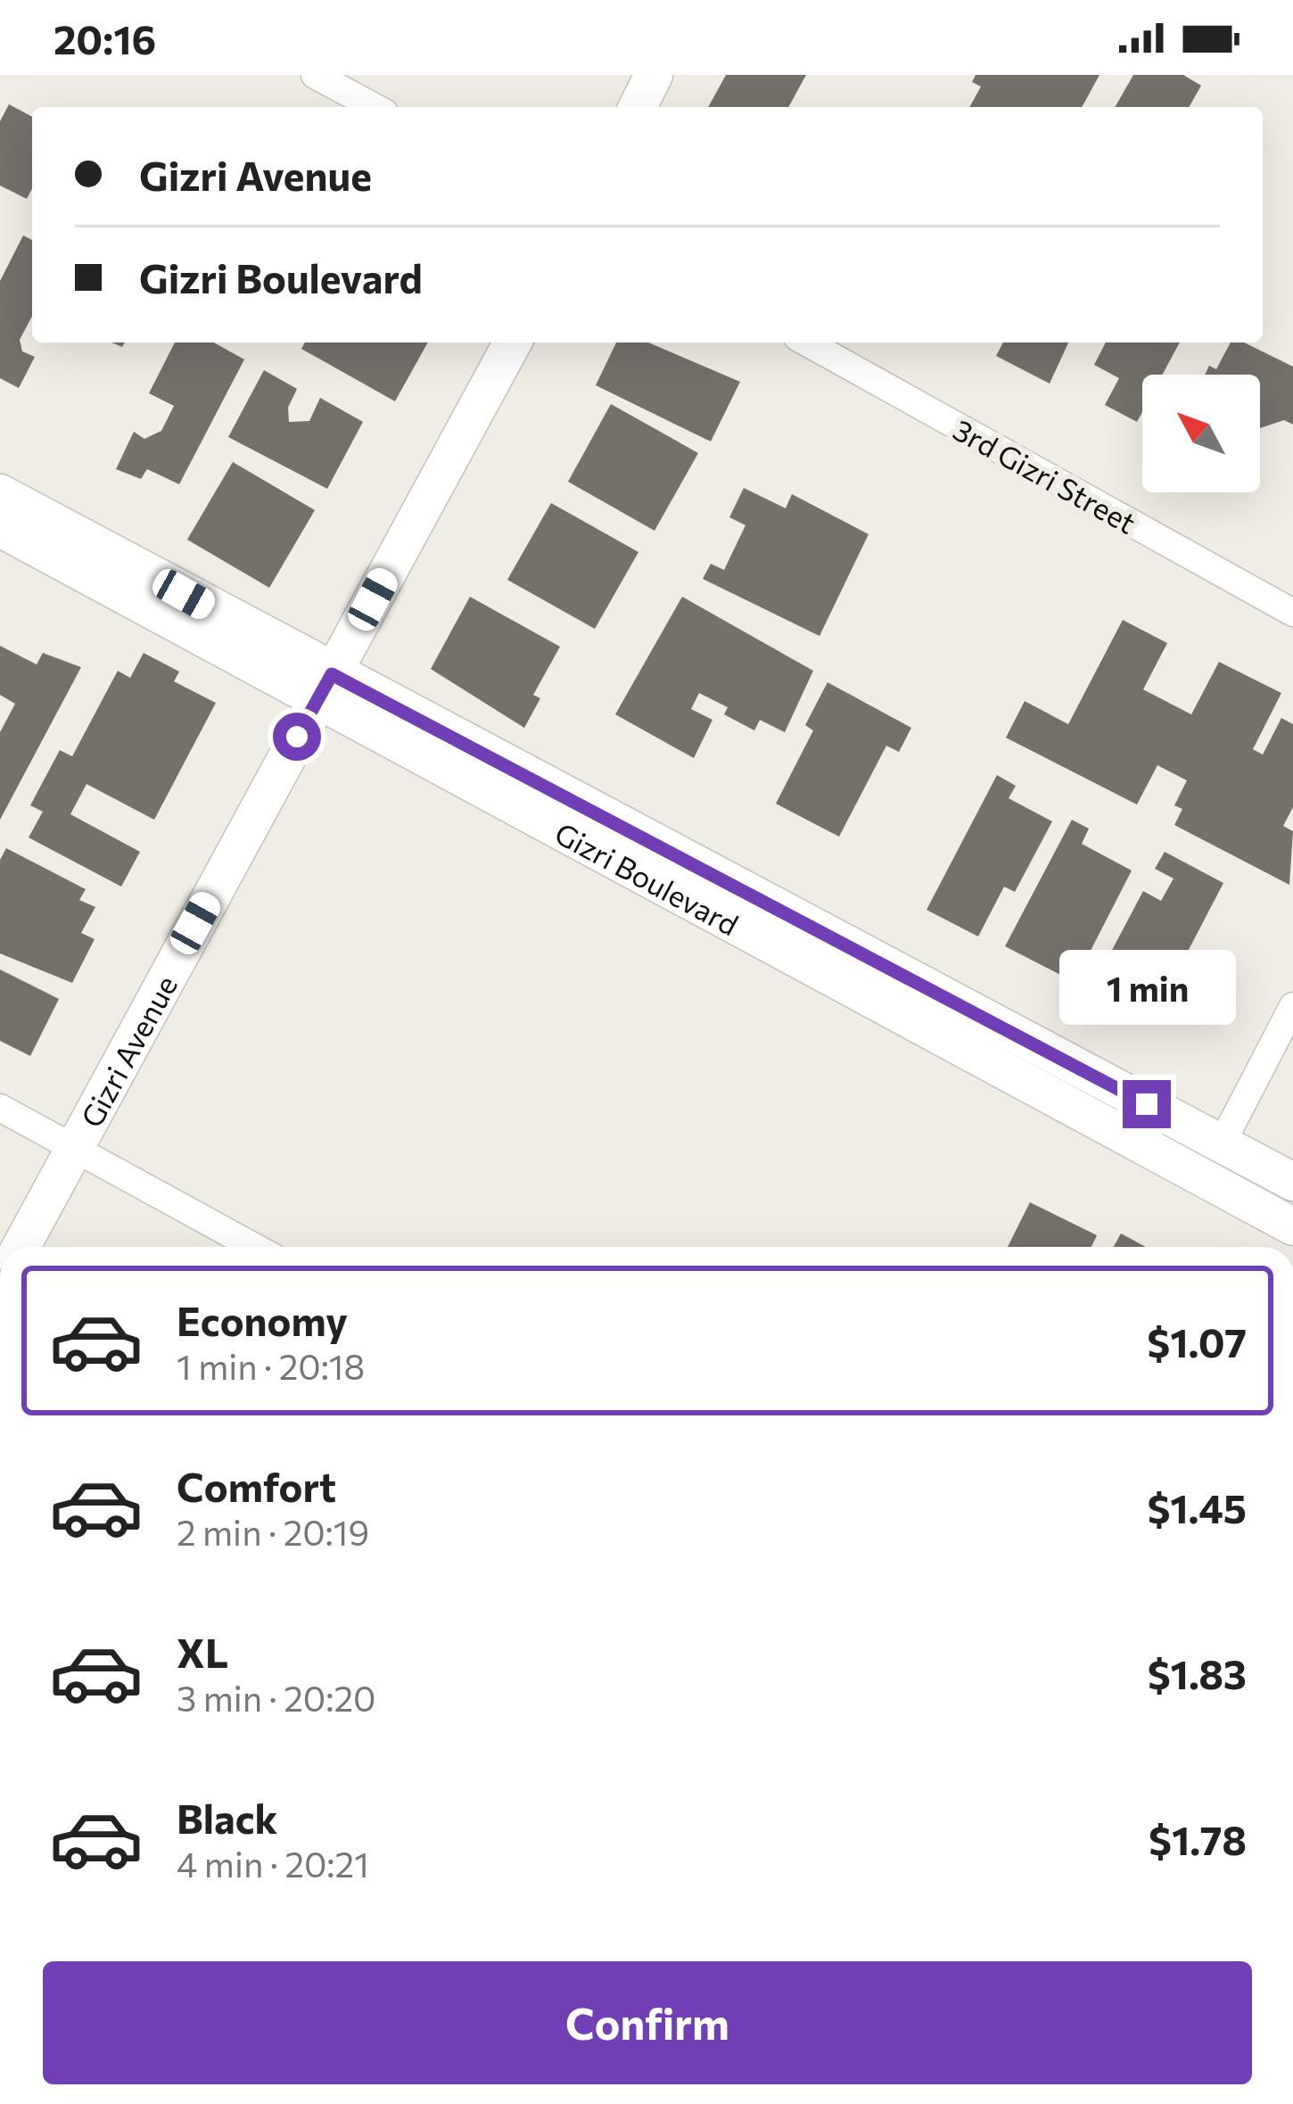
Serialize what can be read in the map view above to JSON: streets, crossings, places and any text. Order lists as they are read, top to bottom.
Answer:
{
  "streets": {
    "main road": ["Gizri Boulevard", "Gizri Avenue"],
    "street": ["3rd Gizri Street"]
  },
  "crossings": [
    ["Gizri Boulevard", "Gizri Avenue"]
  ],
  "north": "top left",
  "page": {
    "status": "20:16",
    "banner": ["Gizri Avenue", "Gizri Boulevard"],
    "bubble": "1 min",
    "list": [
      {
        "name": "Economy",
        "note": "1 min · 20:18",
        "value": "$1.07"
      },
      {
        "name": "Comfort",
        "note": "2 min · 20:19",
        "value": "$1.45"
      },
      {
        "name": "XL",
        "note": "3 min · 20:20",
        "value": "$1.83"
      },
      {
        "name": "Black",
        "note": "4 min · 20:21",
        "value": "$1.78"
      }
    ],
    "buttons": "Confirm"
  }
}
